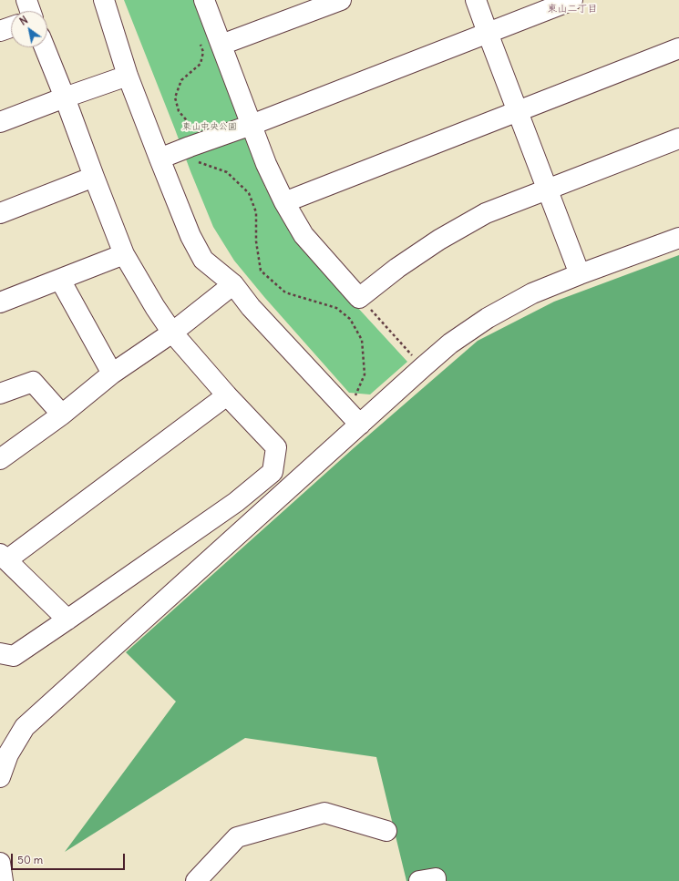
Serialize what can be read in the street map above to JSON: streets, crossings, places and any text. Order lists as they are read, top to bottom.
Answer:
{
  "districts": ["東山二丁目"],
  "parks": ["東山中央公園"],
  "scale_bar": "50 m",
  "north": "top left"
}
